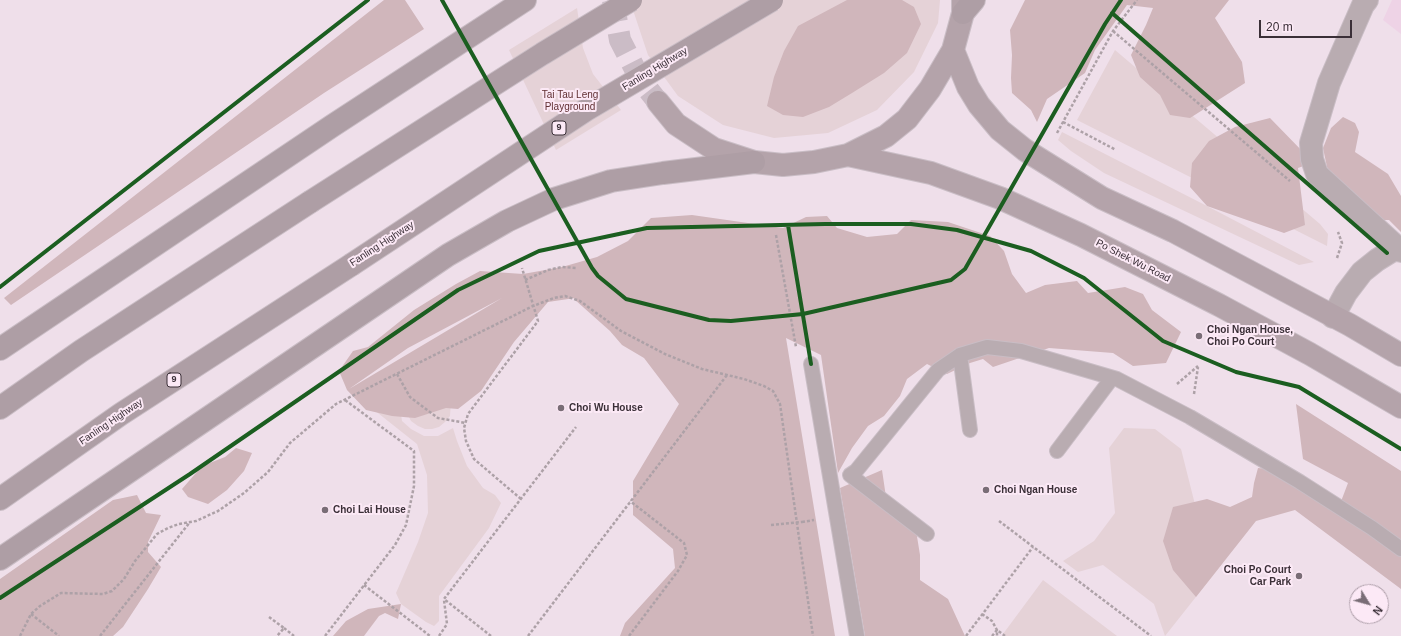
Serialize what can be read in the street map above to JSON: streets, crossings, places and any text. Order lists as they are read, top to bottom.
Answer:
{
  "streets": {
    "highway": ["Fanling Highway", "9"],
    "main road": ["Po Shek Wu Road"]
  },
  "parks": ["Tai Tau Leng Playground"],
  "places": [
    "Choi Ngan House, Choi Po Court",
    "Choi Wu House",
    "Choi Ngan House",
    "Choi Lai House",
    "Choi Po Court Car Park"
  ],
  "scale_bar": "20 m",
  "north": "bottom right"
}
